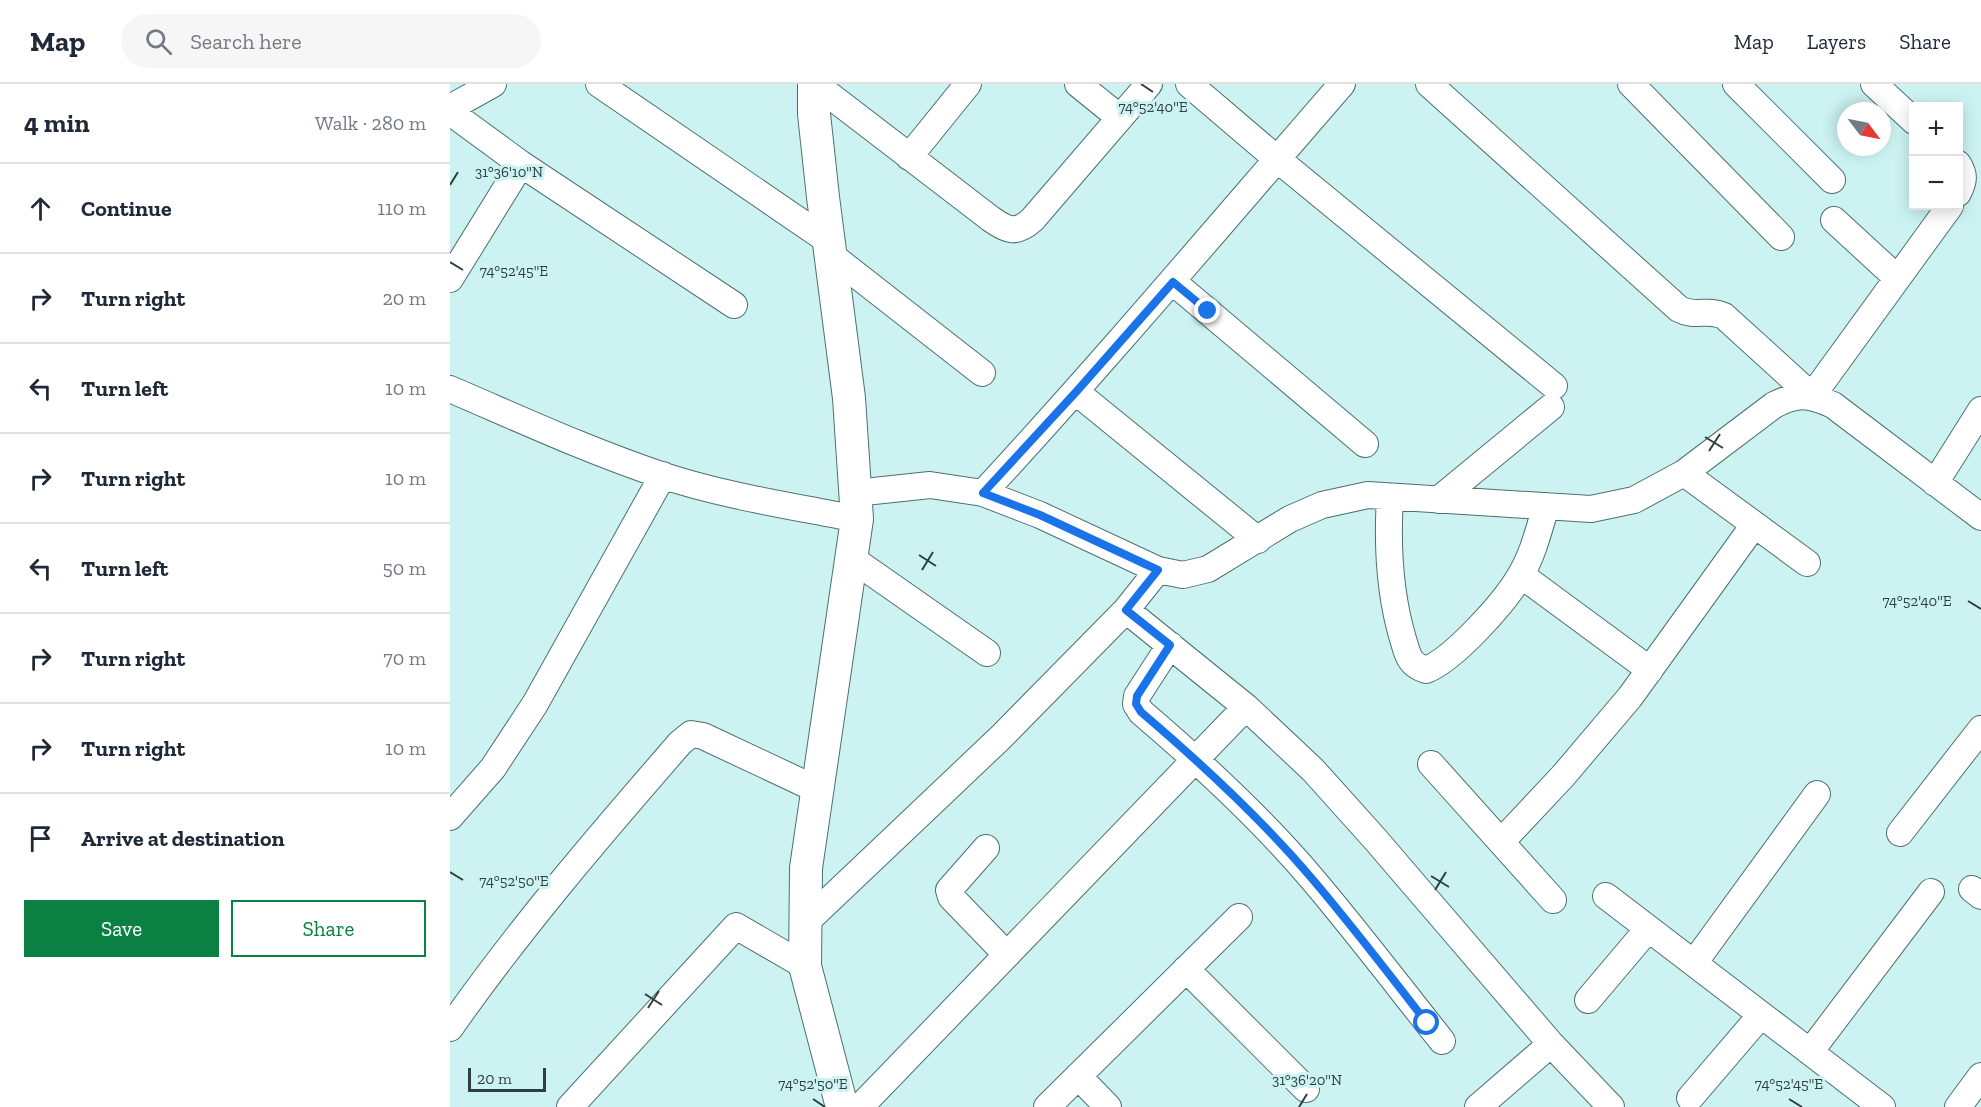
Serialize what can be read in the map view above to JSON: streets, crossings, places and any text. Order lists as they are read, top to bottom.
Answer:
{
  "scale_bar": "20 m",
  "north": "bottom right",
  "page": {
    "header": "Map",
    "search": "Search here",
    "nav": ["Map", "Layers", "Share"],
    "heading": ["4 min", "Walk · 280 m"],
    "map_buttons": ["+", "−"],
    "list": [
      ["Continue", "110 m"],
      ["Turn right", "20 m"],
      ["Turn left", "10 m"],
      ["Turn right", "10 m"],
      ["Turn left", "50 m"],
      ["Turn right", "70 m"],
      ["Turn right", "10 m"],
      "Arrive at destination"
    ],
    "buttons": ["Save", "Share"],
    "scale": "20 m"
  },
  "coordinates": [
    "74°52'40\"E",
    "31°36'10\"N",
    "74°52'45\"E",
    "74°52'50\"E",
    "31°36'20\"N"
  ]
}
